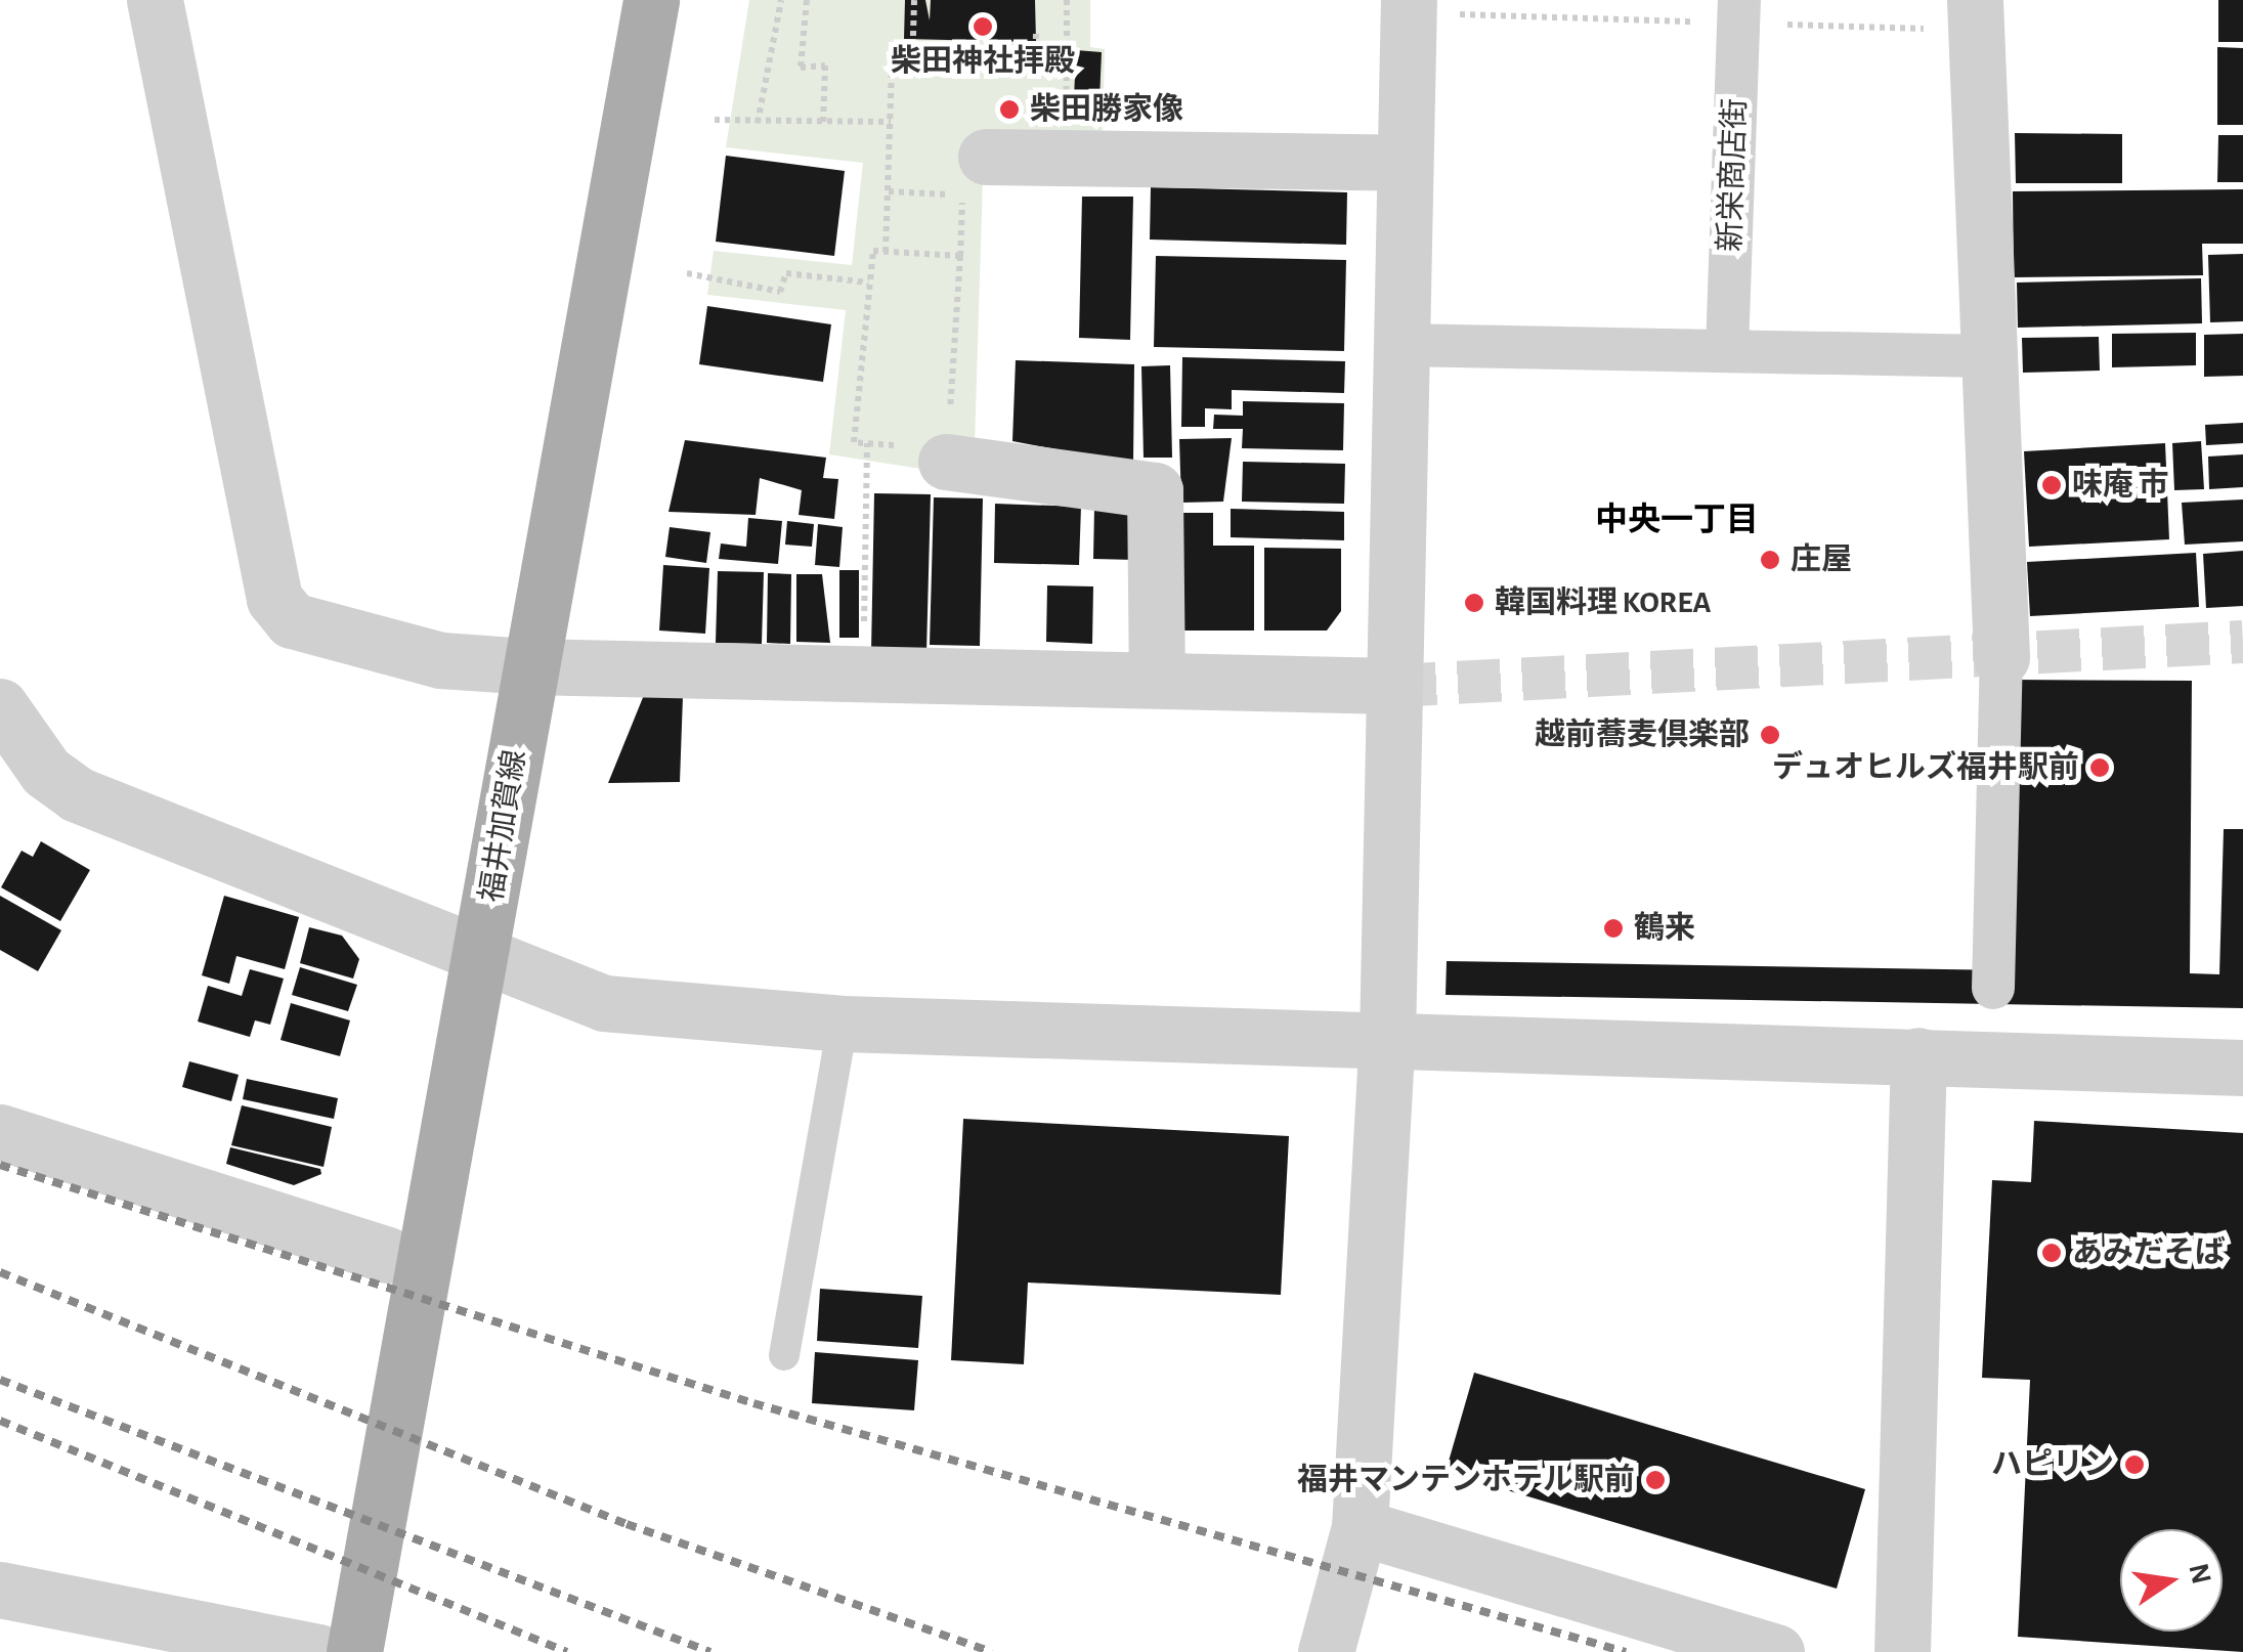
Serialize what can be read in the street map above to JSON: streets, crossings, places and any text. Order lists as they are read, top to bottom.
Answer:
{
  "streets": {
    "main road": ["福井加賀線"],
    "street": ["新栄商店街"]
  },
  "districts": ["中央一丁目"],
  "places": [
    "柴田神社拝殿",
    "柴田勝家像",
    "味庵 市",
    "庄屋",
    "韓国料理 KOREA",
    "越前蕎麦倶楽部",
    "デュオヒルズ福井駅前",
    "鶴来",
    "あみだそば",
    "ハピリン",
    "福井マンテンホテル駅前"
  ],
  "north": "right"
}
